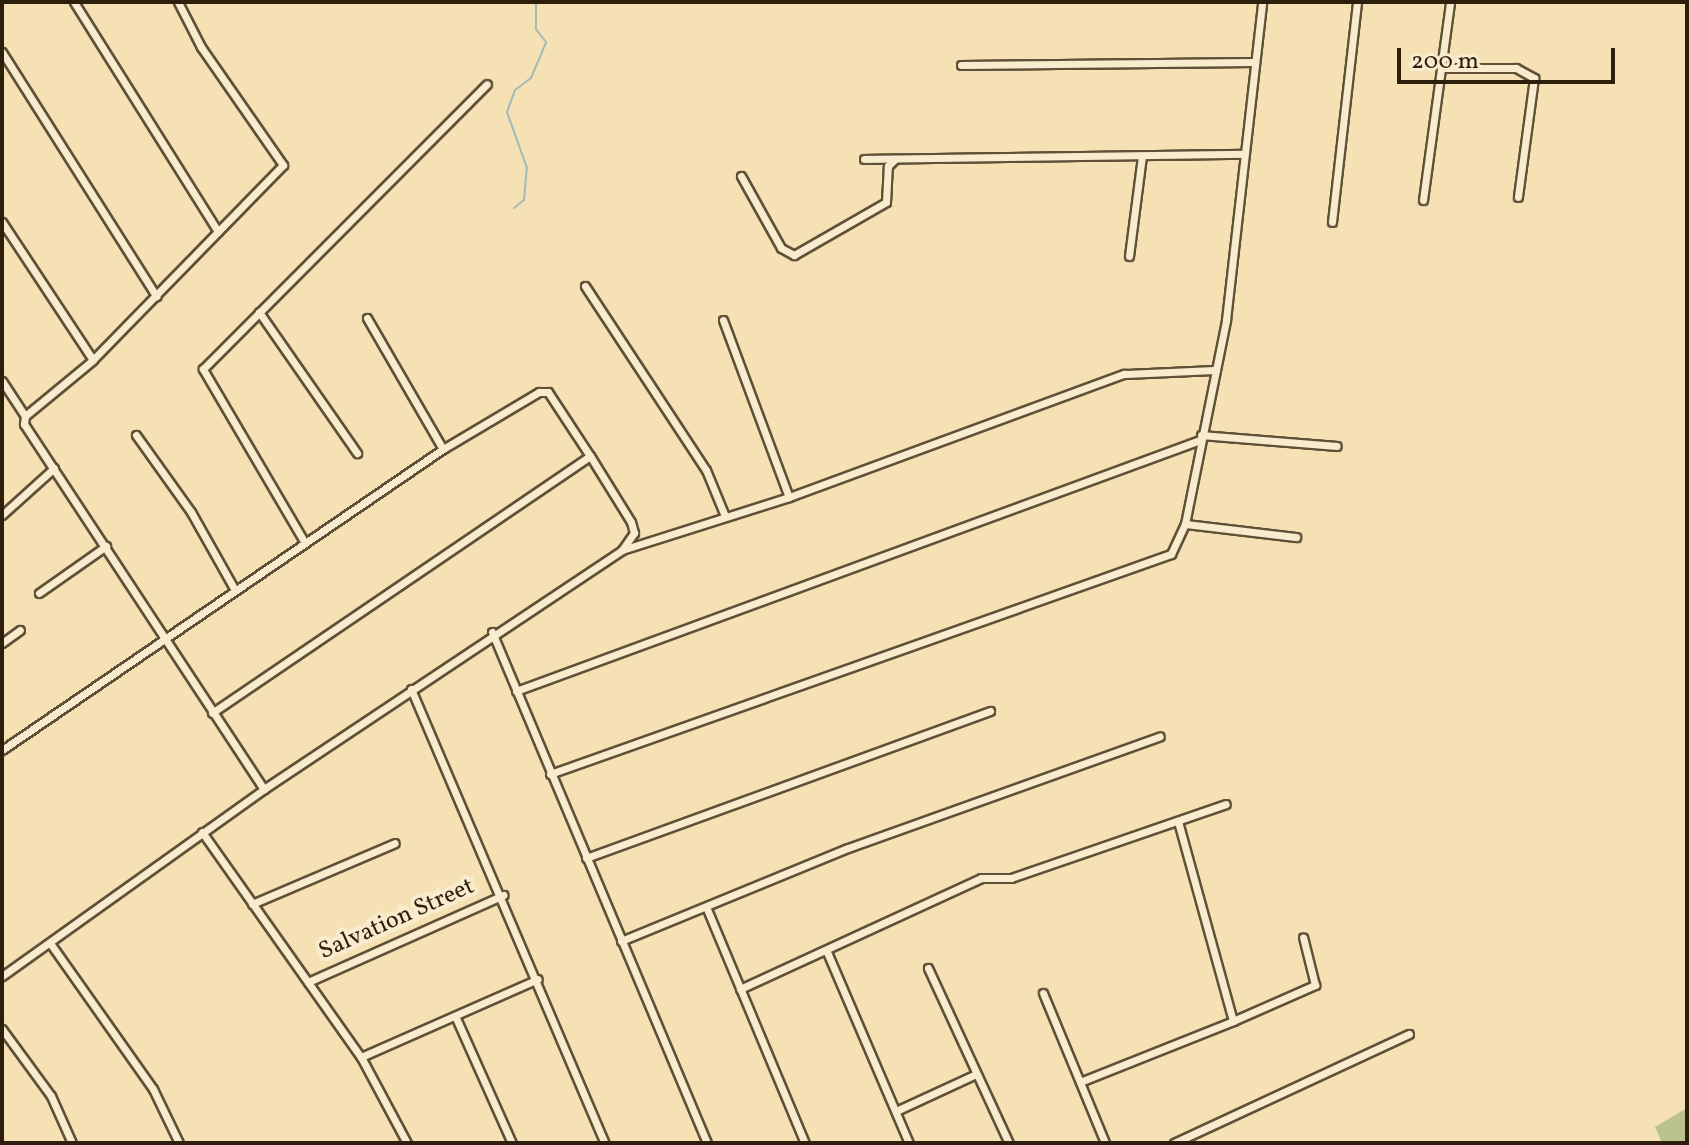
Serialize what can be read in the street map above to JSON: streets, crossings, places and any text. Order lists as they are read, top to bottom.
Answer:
{
  "streets": {
    "street": ["Salvation Street"]
  },
  "scale_bar": "200 m"
}
